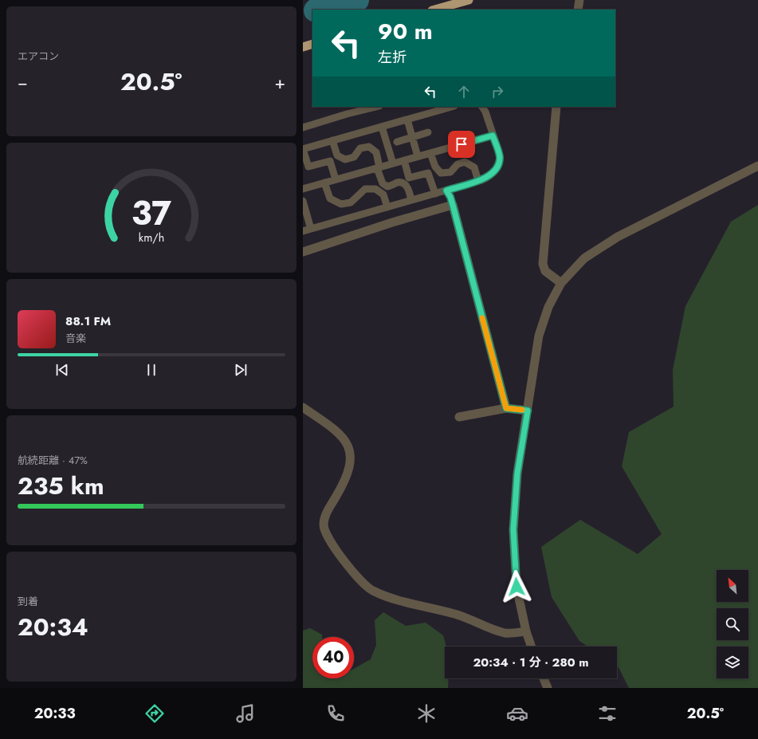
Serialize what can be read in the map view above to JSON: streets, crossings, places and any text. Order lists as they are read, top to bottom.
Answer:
{
  "north": "top left",
  "page": {
    "tile": [
      "エアコン",
      ["航続距離 · 47%", "235 km"],
      ["到着", "20:34"]
    ],
    "turn": ["90 m", "左折"],
    "heat": ["−", "20.5°", "+"],
    "song": ["88.1 FM", "音楽"],
    "limit": "40",
    "trip": "20:34 · 1 分 · 280 m",
    "tabs": ["20:33", "20.5°"],
    "gauge": ["37", "km/h"]
  }
}
